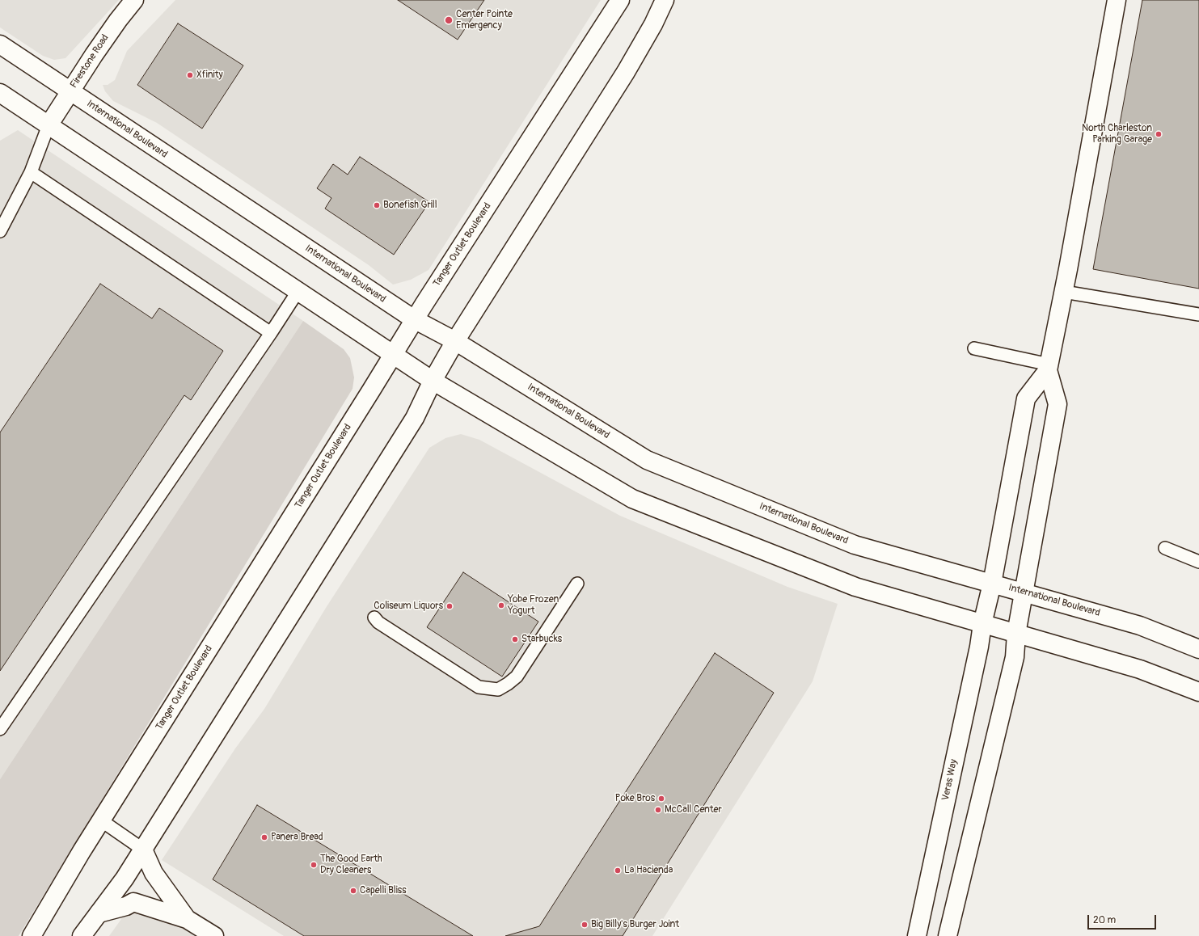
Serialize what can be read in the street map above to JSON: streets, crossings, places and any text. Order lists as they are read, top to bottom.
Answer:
{
  "streets": {
    "street": [
      "Firestone Road",
      "International Boulevard",
      "Tanger Outlet Boulevard",
      "Veras Way"
    ]
  },
  "crossings": [
    ["Firestone Road", "International Boulevard"],
    ["International Boulevard", "Tanger Outlet Boulevard"],
    ["International Boulevard", "Veras Way"]
  ],
  "places": [
    "Center Pointe Emergency",
    "Xfinity",
    "North Charleston Parking Garage",
    "Bonefish Grill",
    "Yobe Frozen Yogurt",
    "Coliseum Liquors",
    "Starbucks",
    "Poke Bros",
    "McCall Center",
    "Panera Bread",
    "The Good Earth Dry Cleaners",
    "La Hacienda",
    "Capelli Bliss",
    "Big Billy's Burger Joint"
  ],
  "scale_bar": "20 m"
}
